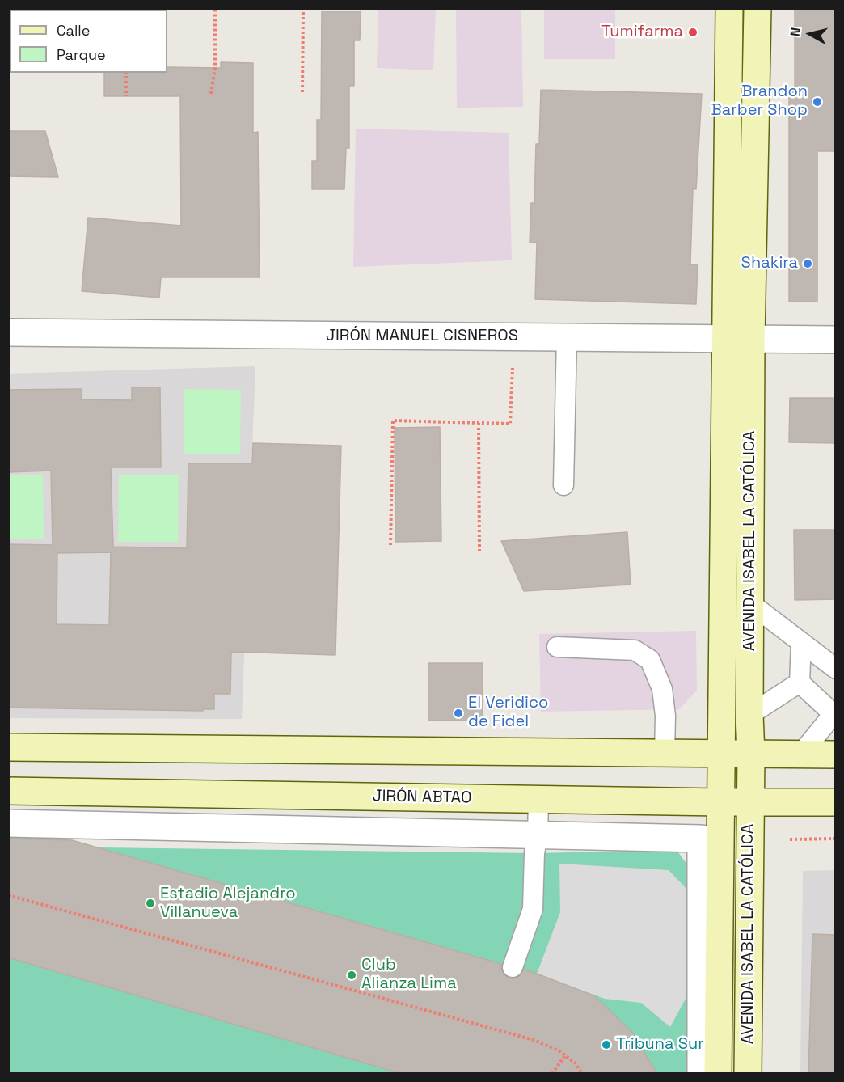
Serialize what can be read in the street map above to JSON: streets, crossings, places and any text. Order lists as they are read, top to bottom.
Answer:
{
  "streets": {
    "street": ["JIRÓN MANUEL CISNEROS", "AVENIDA ISABEL LA CATÓLICA", "JIRÓN ABTAO"]
  },
  "crossings": [
    ["JIRÓN MANUEL CISNEROS", "AVENIDA ISABEL LA CATÓLICA"],
    ["AVENIDA ISABEL LA CATÓLICA", "JIRÓN ABTAO"]
  ],
  "places": [
    "Tumifarma",
    "Brandon Barber Shop",
    "Shakira",
    "El Veridico de Fidel",
    "Estadio Alejandro Villanueva",
    "Club Alianza Lima",
    "Tribuna Sur"
  ],
  "legend": ["Calle", "Parque"],
  "north": "left"
}
